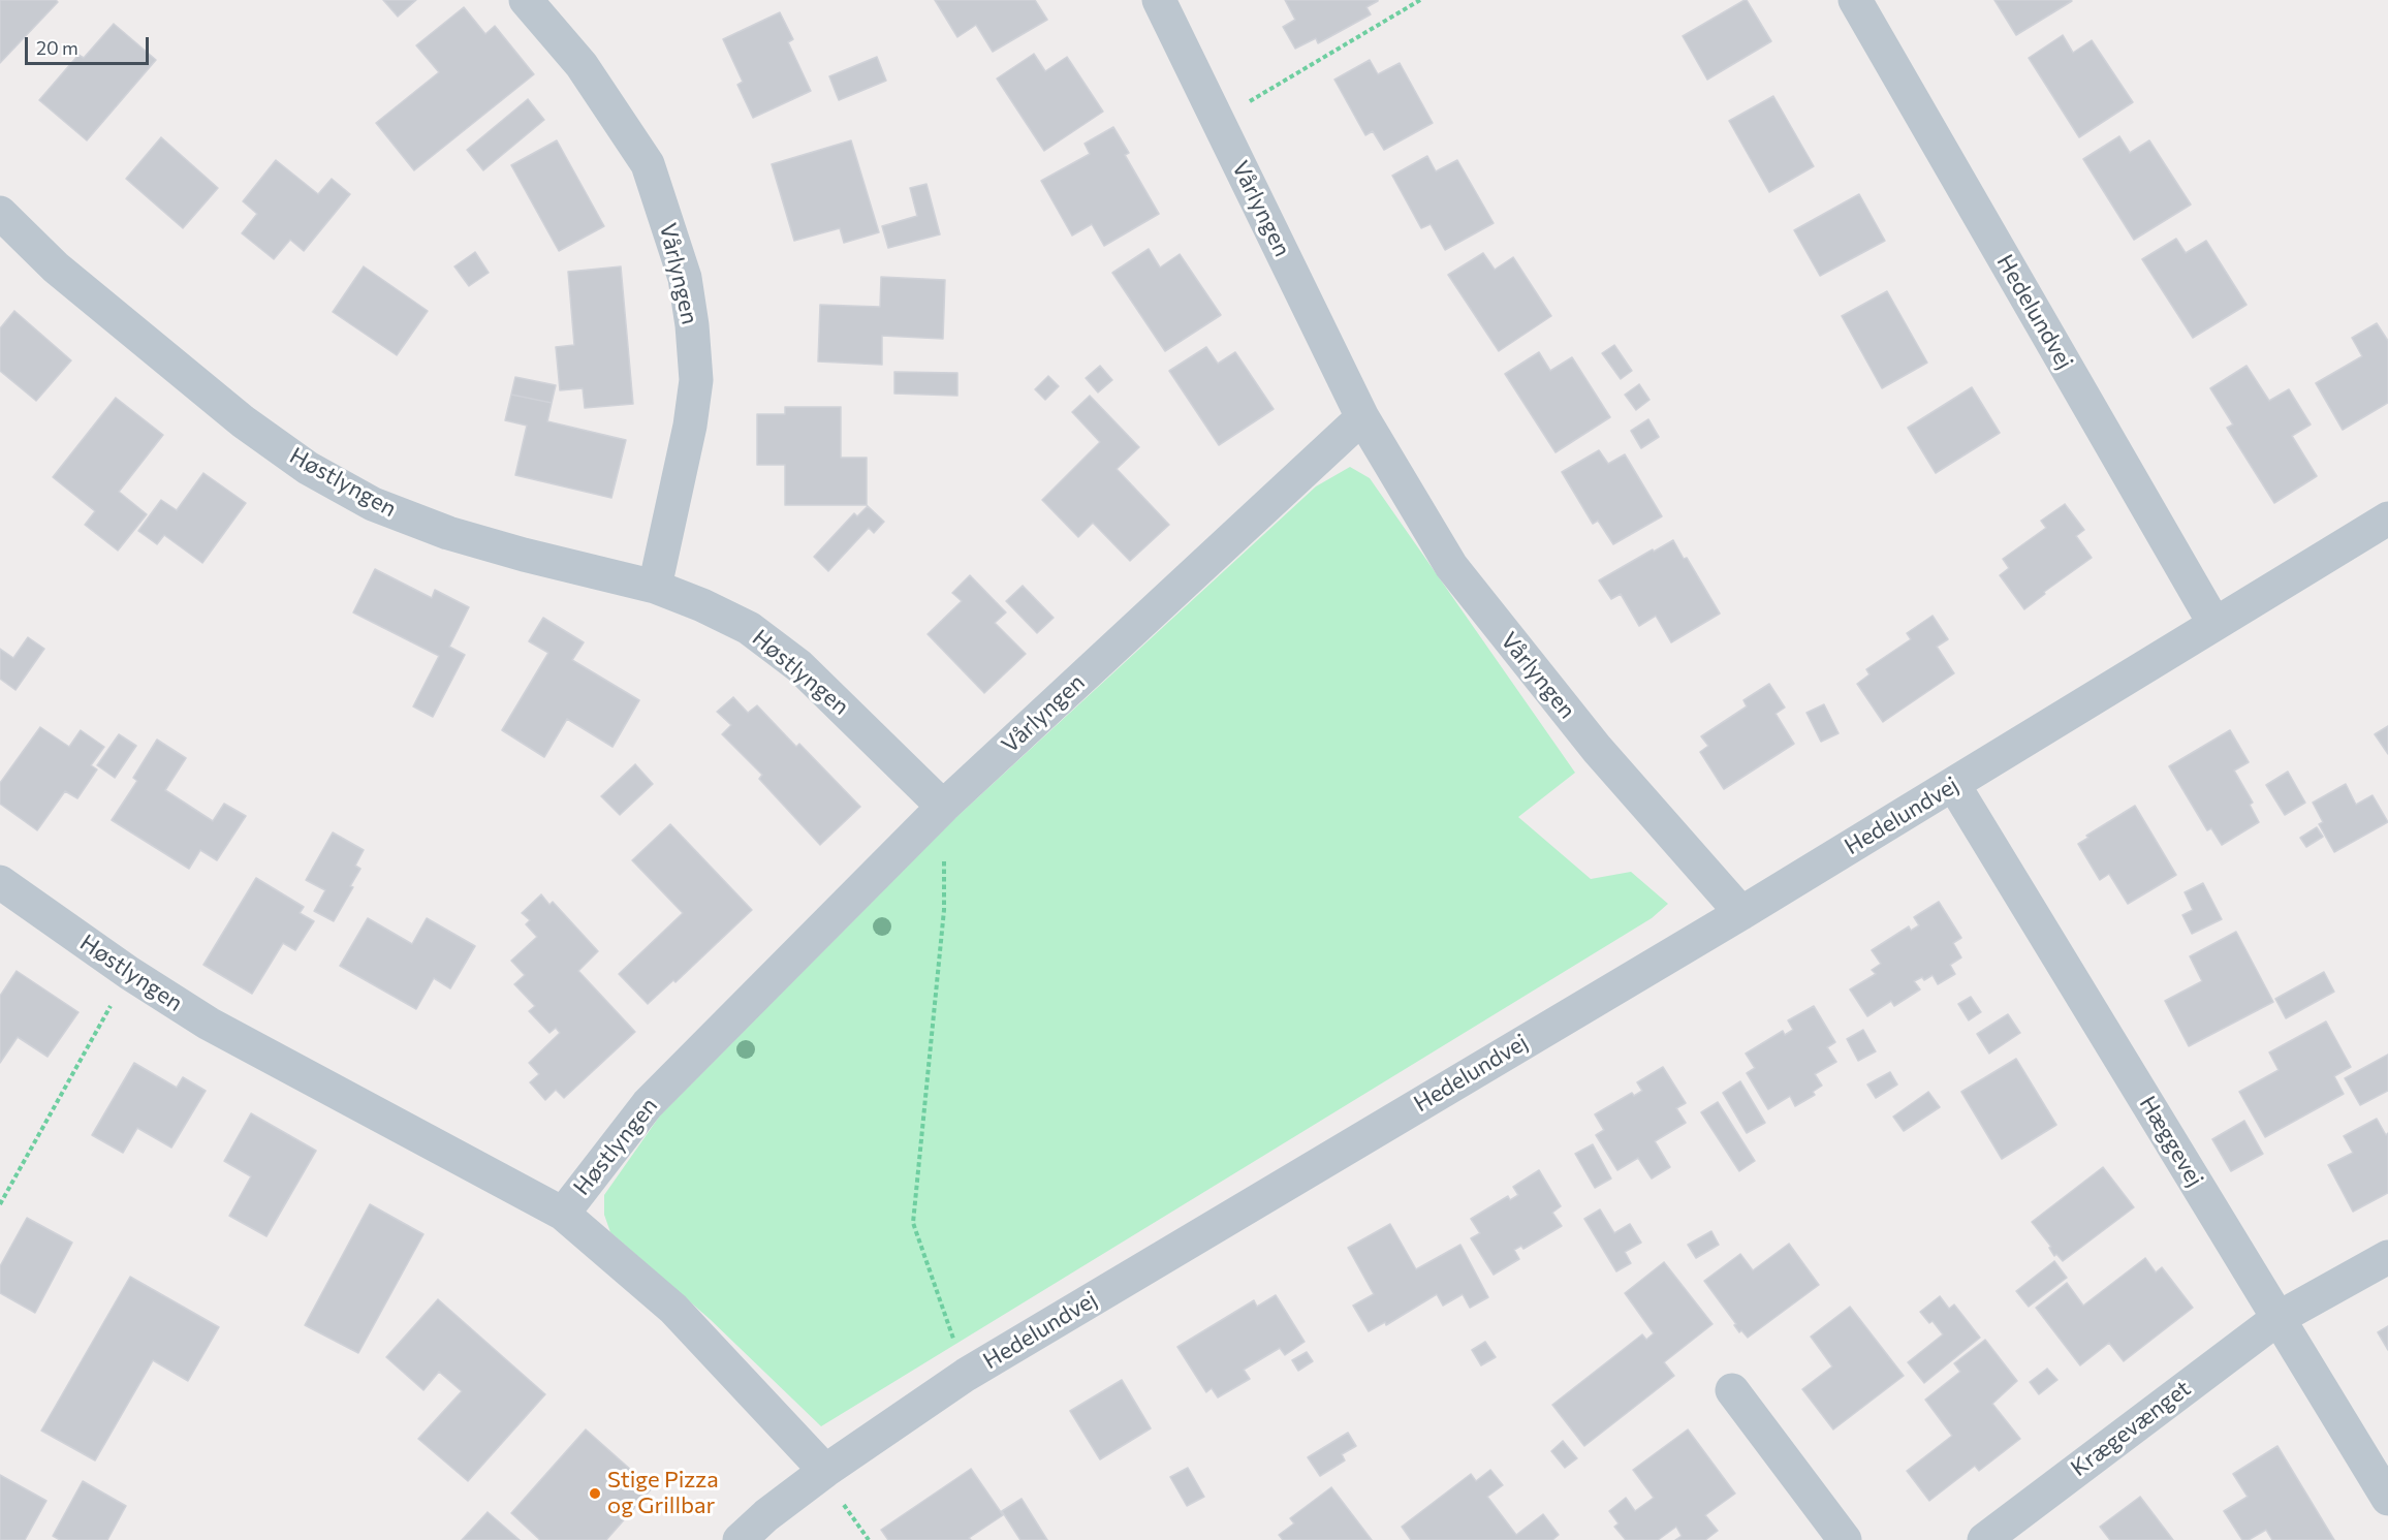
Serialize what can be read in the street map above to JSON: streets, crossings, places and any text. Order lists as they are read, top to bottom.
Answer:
{
  "streets": {
    "street": [
      "Vårlyngen",
      "Hedelundvej",
      "Høstlyngen",
      "Hæggevej",
      "Krægevænget"
    ]
  },
  "crossings": [
    ["Vårlyngen", "Hedelundvej"],
    ["Vårlyngen", "Høstlyngen"],
    ["Hedelundvej", "Høstlyngen"],
    ["Hedelundvej", "Hæggevej"],
    ["Hæggevej", "Krægevænget"]
  ],
  "places": ["Stige Pizza og Grillbar"],
  "scale_bar": "20 m"
}
